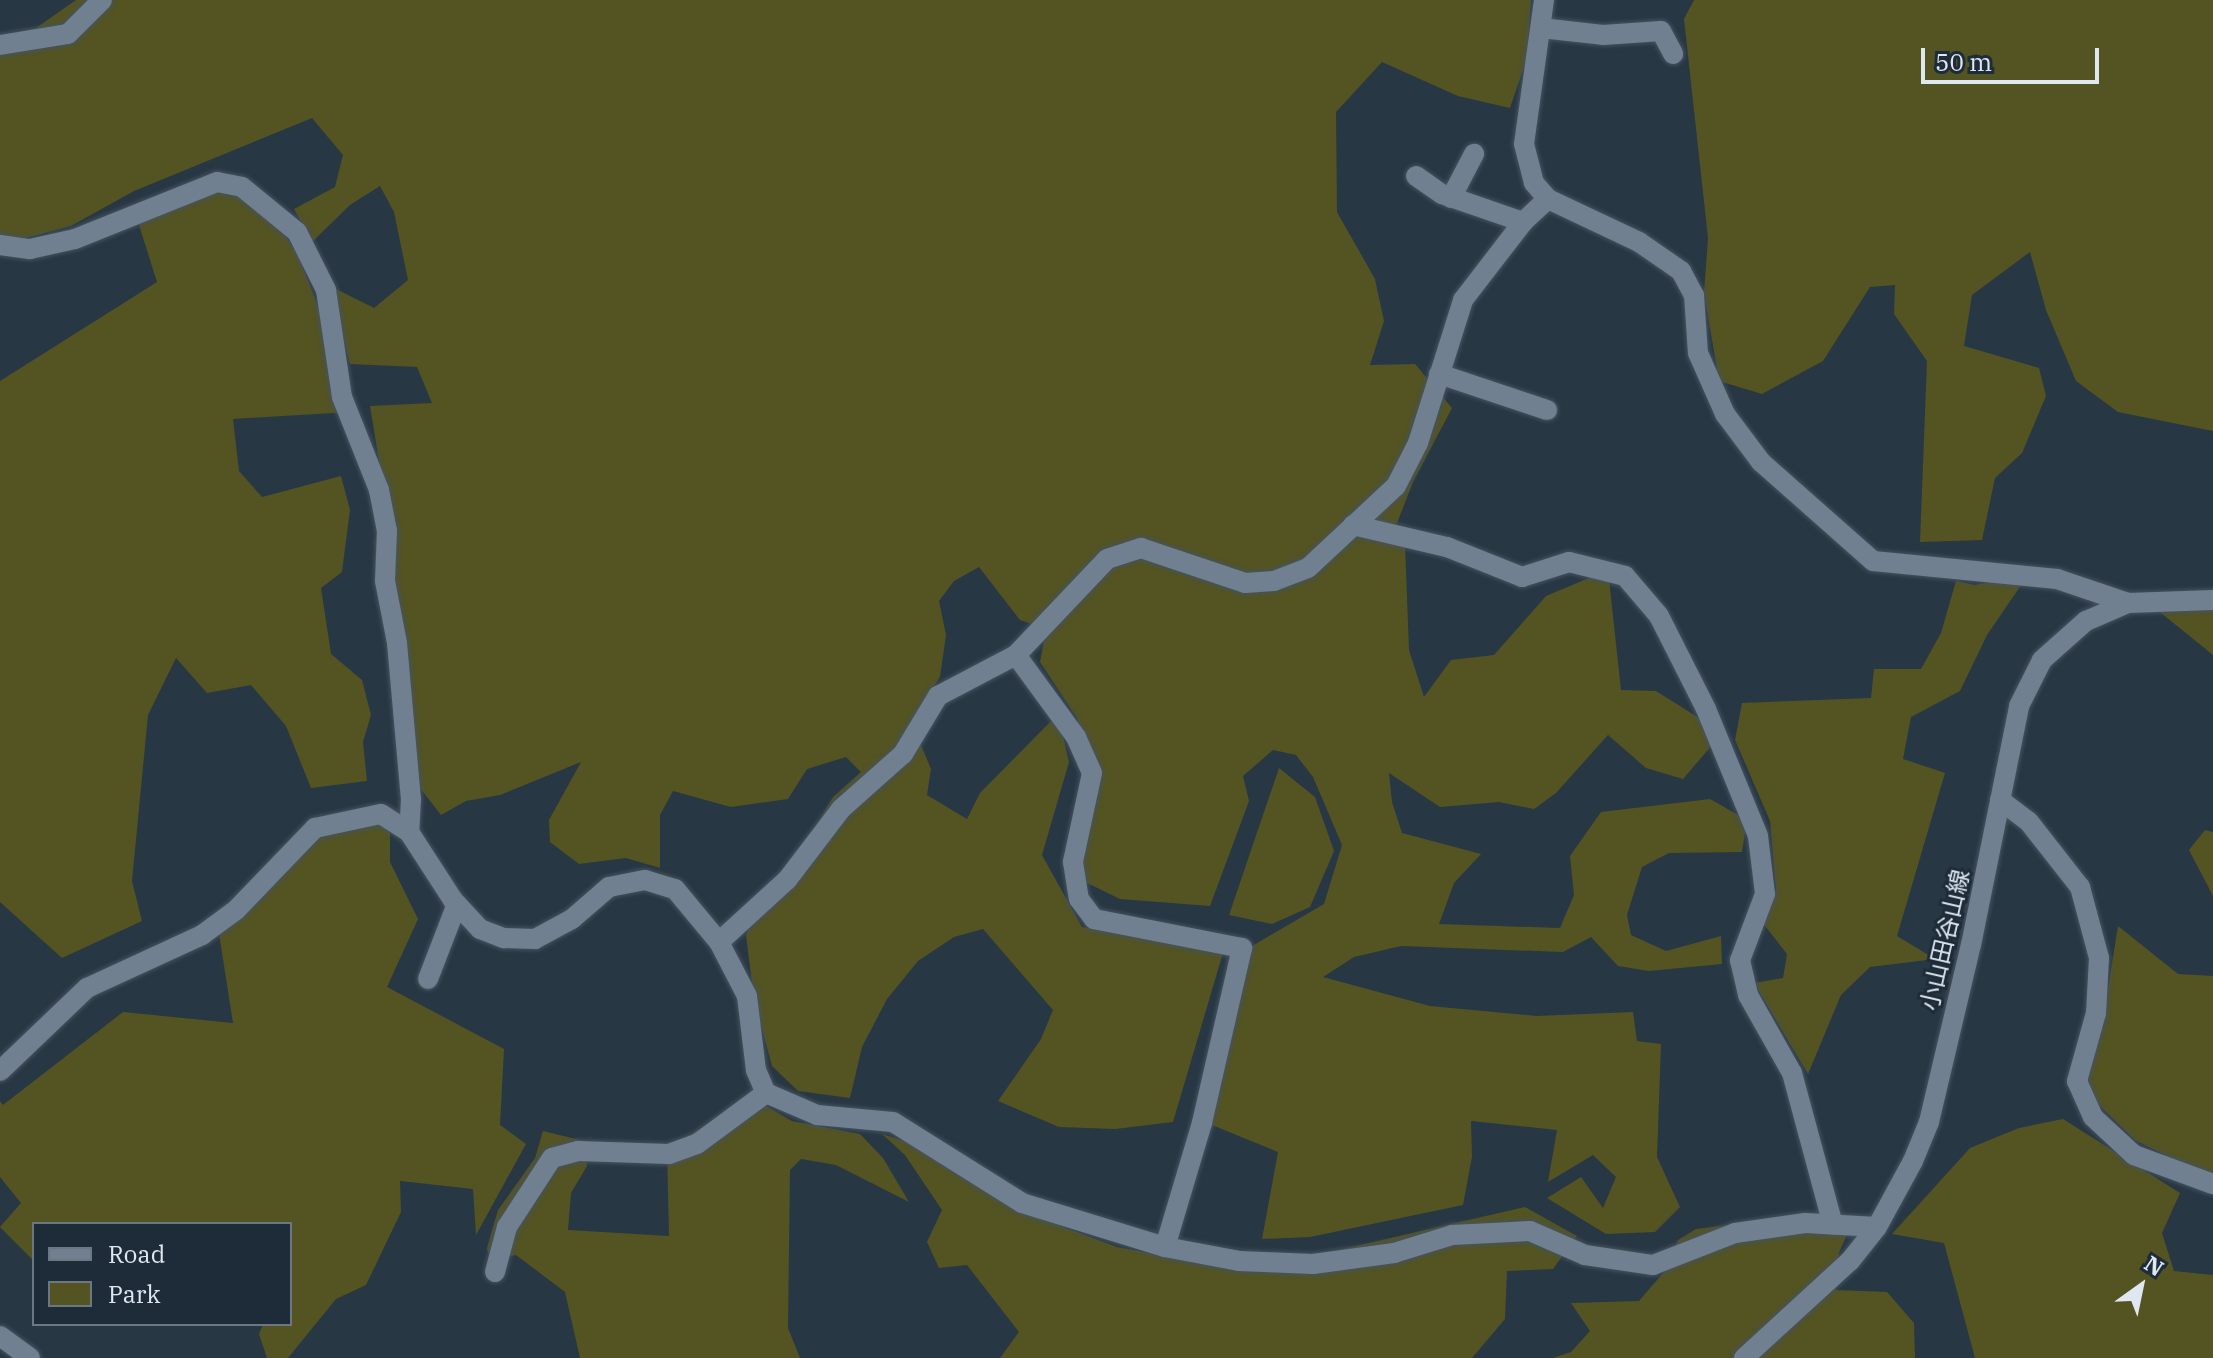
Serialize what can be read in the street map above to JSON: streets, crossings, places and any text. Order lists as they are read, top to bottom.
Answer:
{
  "streets": {
    "street": ["小山田谷山線"]
  },
  "legend": ["Road", "Park"],
  "scale_bar": "50 m",
  "north": "top right"
}
